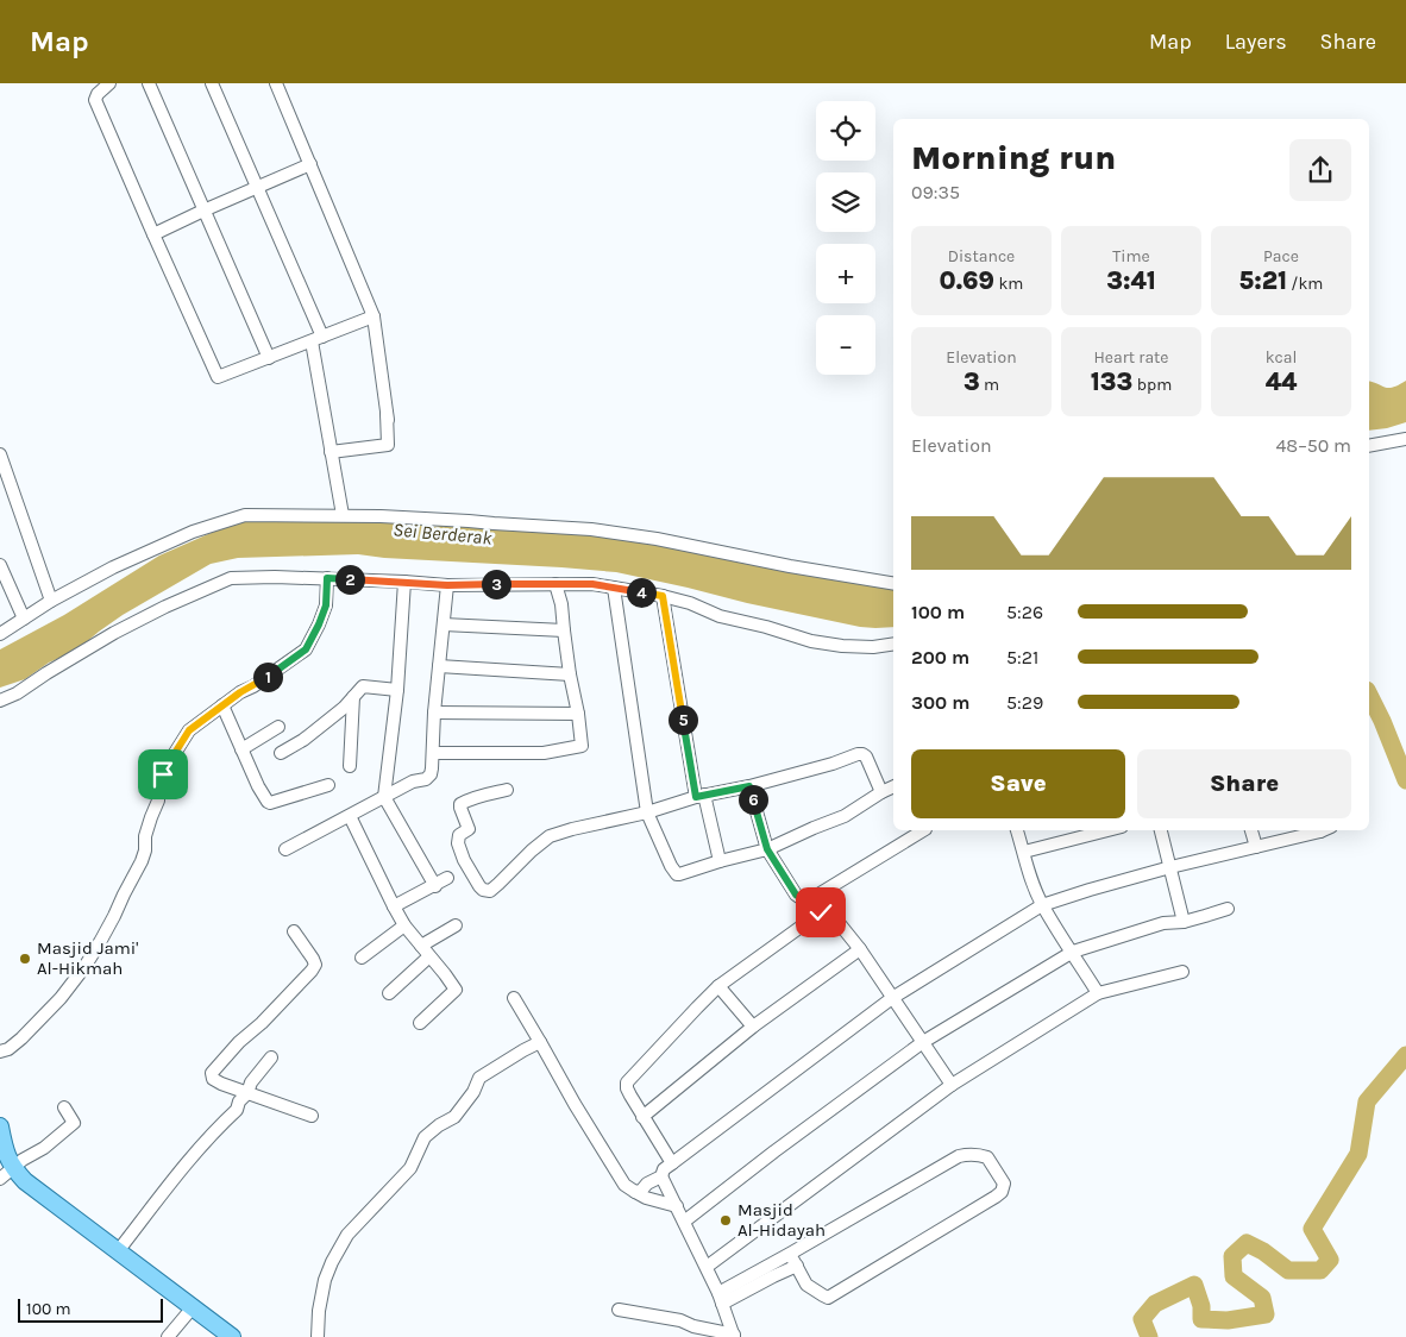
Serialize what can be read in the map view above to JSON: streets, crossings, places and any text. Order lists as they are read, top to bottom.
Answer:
{
  "water": ["Sei Berderak"],
  "places": ["Masjid Jami' Al-Hikmah", "Masjid Al-Hidayah"],
  "scale_bar": "100 m",
  "page": {
    "header": "Map",
    "nav": ["Map", "Layers", "Share"],
    "map_buttons": ["+", "−"],
    "heading": ["Morning run", "09:35"],
    "stats": [
      ["Distance", "0.69 km"],
      ["Time", "3:41"],
      ["Pace", "5:21 /km"],
      ["Elevation", "3 m"],
      ["Heart rate", "133 bpm"],
      ["kcal", "44"]
    ],
    "chart": ["Elevation", "48–50 m"],
    "pins": [
      "2",
      "3",
      "4",
      "1",
      "5",
      "6"
    ],
    "list": [
      {
        "name": "100 m",
        "note": "5:26"
      },
      {
        "name": "200 m",
        "note": "5:21"
      },
      {
        "name": "300 m",
        "note": "5:29"
      }
    ],
    "buttons": ["Save", "Share"],
    "scale": "100 m"
  }
}
